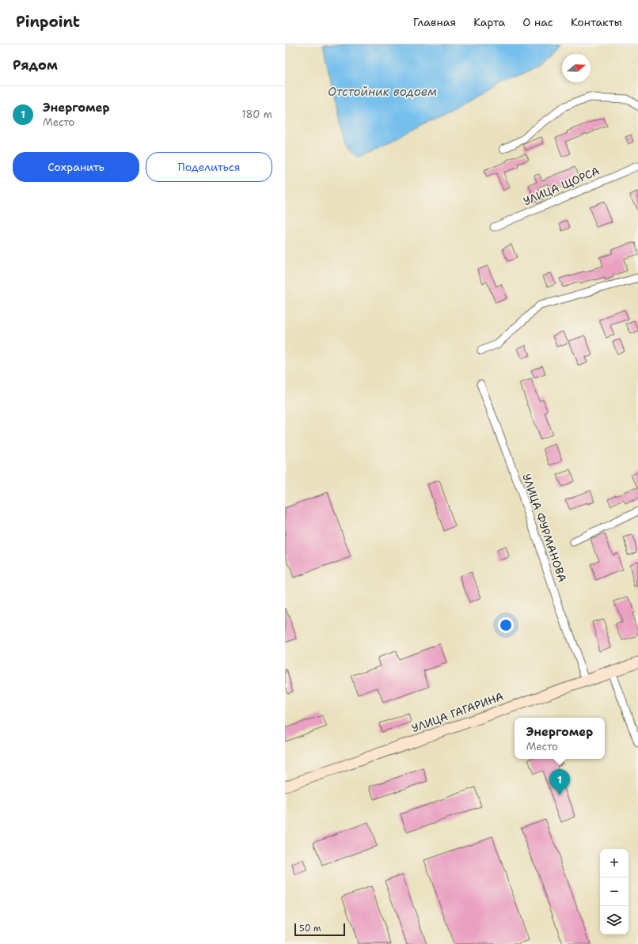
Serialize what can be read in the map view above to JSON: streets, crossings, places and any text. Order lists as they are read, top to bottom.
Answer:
{
  "streets": {
    "main road": ["УЛИЦА ГАГАРИНА"],
    "street": ["УЛИЦА ЩОРСА", "УЛИЦА ФУРМАНОВА"]
  },
  "crossings": [
    ["УЛИЦА ФУРМАНОВА", "УЛИЦА ГАГАРИНА"]
  ],
  "water": ["Отстойник водоем"],
  "scale_bar": "50 m",
  "north": "right",
  "page": {
    "header": "Pinpoint",
    "nav": [
      "Главная",
      "Карта",
      "О нас",
      "Контакты"
    ],
    "heading": "Рядом",
    "list": [
      {
        "mark": "1",
        "name": "Энергомер",
        "note": "Место",
        "value": "180 m"
      }
    ],
    "buttons": ["Сохранить", "Поделиться"],
    "popup": ["Энергомер", "Место"],
    "pins": "1",
    "map_buttons": ["+", "−"],
    "scale": "50 m"
  }
}
